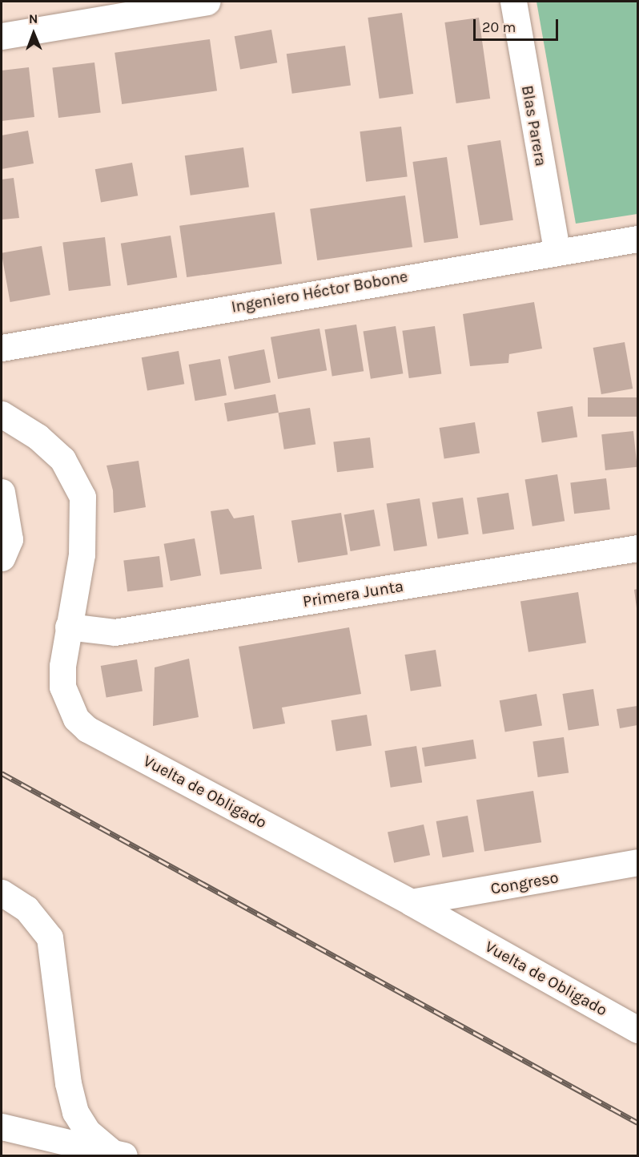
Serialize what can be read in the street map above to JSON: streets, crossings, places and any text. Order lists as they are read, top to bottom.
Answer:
{
  "streets": {
    "street": [
      "Blas Parera",
      "Ingeniero Héctor Bobone",
      "Primera Junta",
      "Vuelta de Obligado",
      "Congreso"
    ]
  },
  "crossings": [
    ["Blas Parera", "Ingeniero Héctor Bobone"],
    ["Primera Junta", "Vuelta de Obligado"],
    ["Vuelta de Obligado", "Congreso"]
  ],
  "scale_bar": "20 m",
  "north": "top"
}
